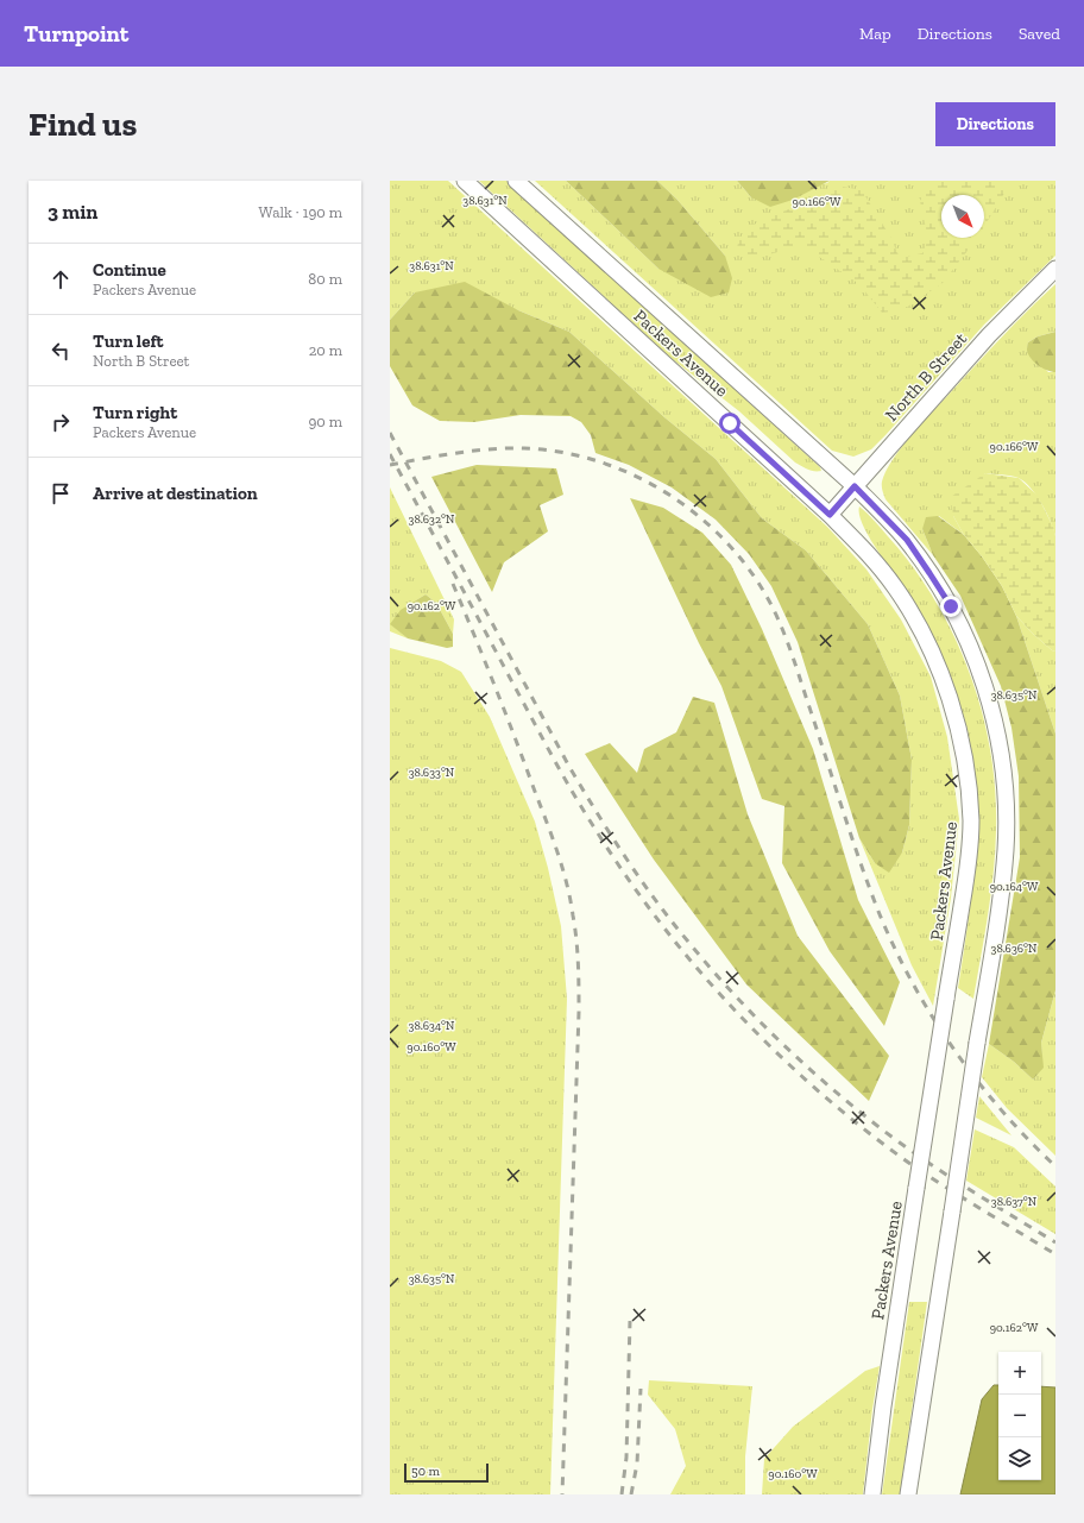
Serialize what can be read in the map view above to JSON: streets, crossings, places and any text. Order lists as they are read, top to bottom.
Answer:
{
  "streets": {
    "main road": ["Packers Avenue", "North B Street"]
  },
  "crossings": [
    ["Packers Avenue", "North B Street"]
  ],
  "scale_bar": "50 m",
  "north": "bottom right",
  "page": {
    "header": "Turnpoint",
    "nav": ["Map", "Directions", "Saved"],
    "buttons": "Directions",
    "title": "Find us",
    "heading": ["3 min", "Walk · 190 m"],
    "list": [
      ["Continue", "Packers Avenue", "80 m"],
      ["Turn left", "North B Street", "20 m"],
      ["Turn right", "Packers Avenue", "90 m"],
      "Arrive at destination"
    ],
    "map_buttons": ["+", "−"],
    "scale": "50 m"
  },
  "coordinates": [
    "38.631°N",
    "90.166°W",
    "38.632°N",
    "90.162°W",
    "38.635°N",
    "38.633°N",
    "90.164°W",
    "38.636°N",
    "38.634°N",
    "90.160°W",
    "38.637°N"
  ]
}
